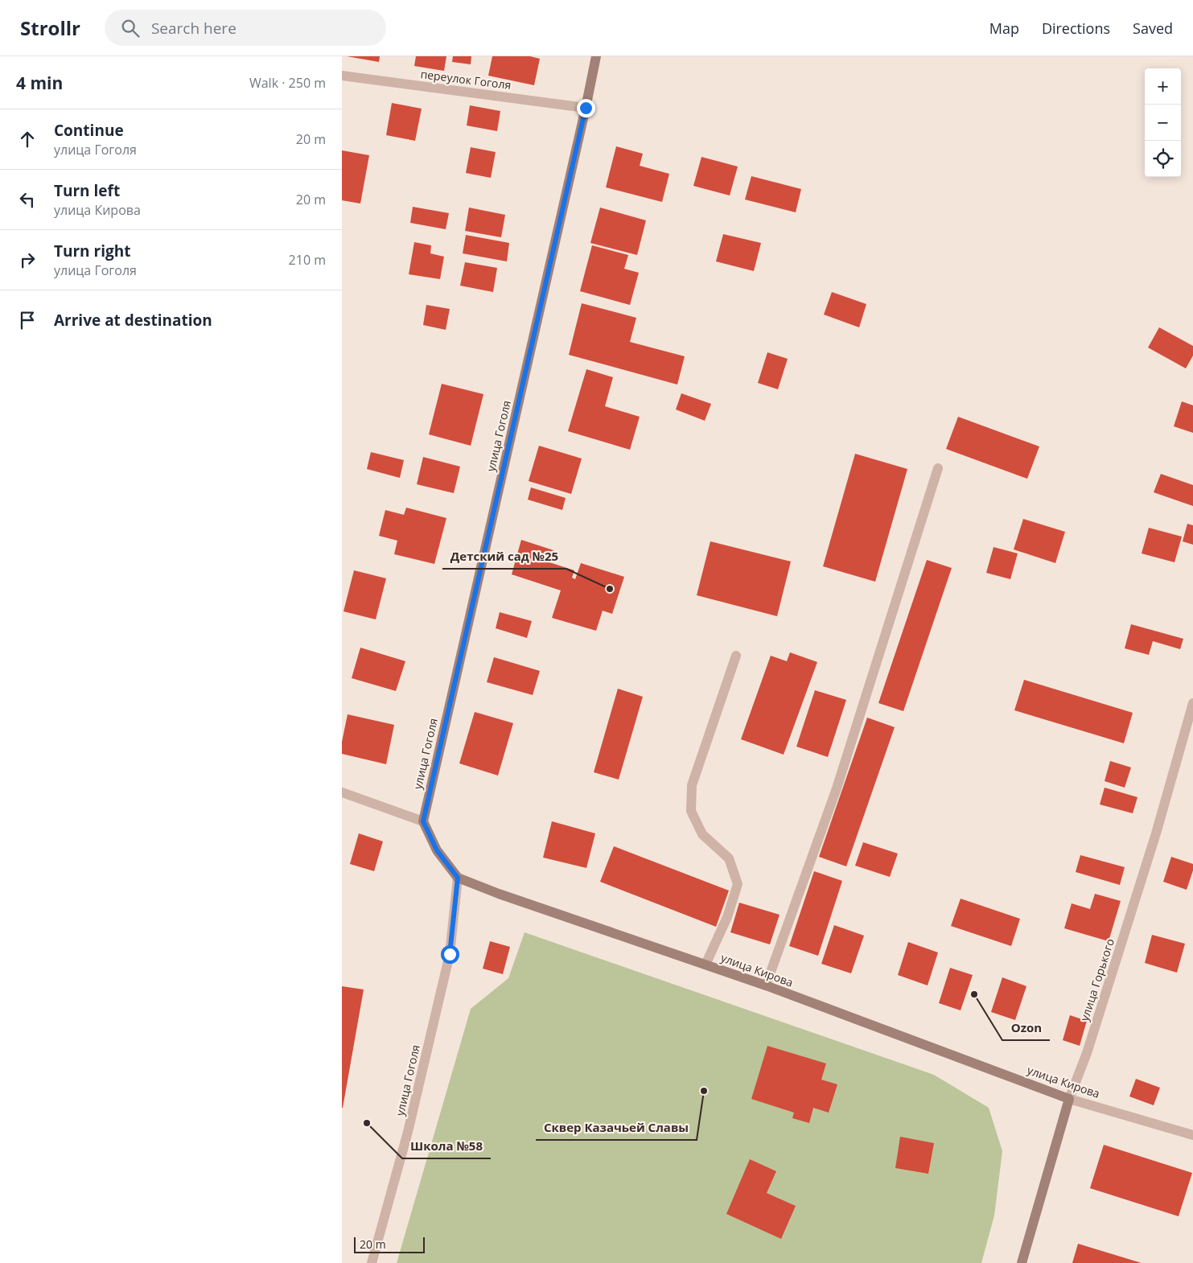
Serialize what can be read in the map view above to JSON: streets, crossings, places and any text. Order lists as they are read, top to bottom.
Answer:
{
  "streets": {
    "main road": ["улица Гоголя", "улица Кирова", "улица Горького"],
    "street": ["переулок Гоголя"]
  },
  "crossings": [
    ["переулок Гоголя", "улица Гоголя"],
    ["улица Гоголя", "улица Кирова"],
    ["улица Кирова", "улица Горького"]
  ],
  "places": [
    "Детский сад №25",
    "Ozon",
    "Сквер Казачьей Славы",
    "Школа №58"
  ],
  "scale_bar": "20 m",
  "page": {
    "header": "Strollr",
    "search": "Search here",
    "nav": ["Map", "Directions", "Saved"],
    "heading": ["4 min", "Walk · 250 m"],
    "map_buttons": ["+", "−"],
    "list": [
      ["Continue", "улица Гоголя", "20 m"],
      ["Turn left", "улица Кирова", "20 m"],
      ["Turn right", "улица Гоголя", "210 m"],
      "Arrive at destination"
    ],
    "scale": "20 m"
  }
}
